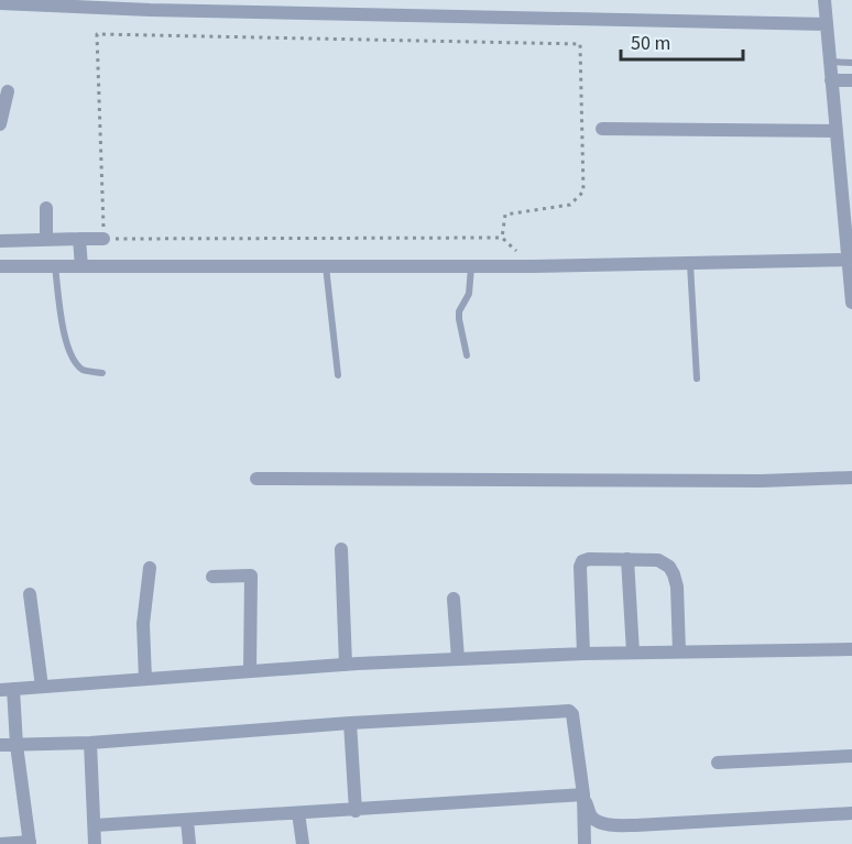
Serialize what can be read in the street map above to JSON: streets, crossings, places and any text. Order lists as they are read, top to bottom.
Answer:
{
  "scale_bar": "50 m"
}
